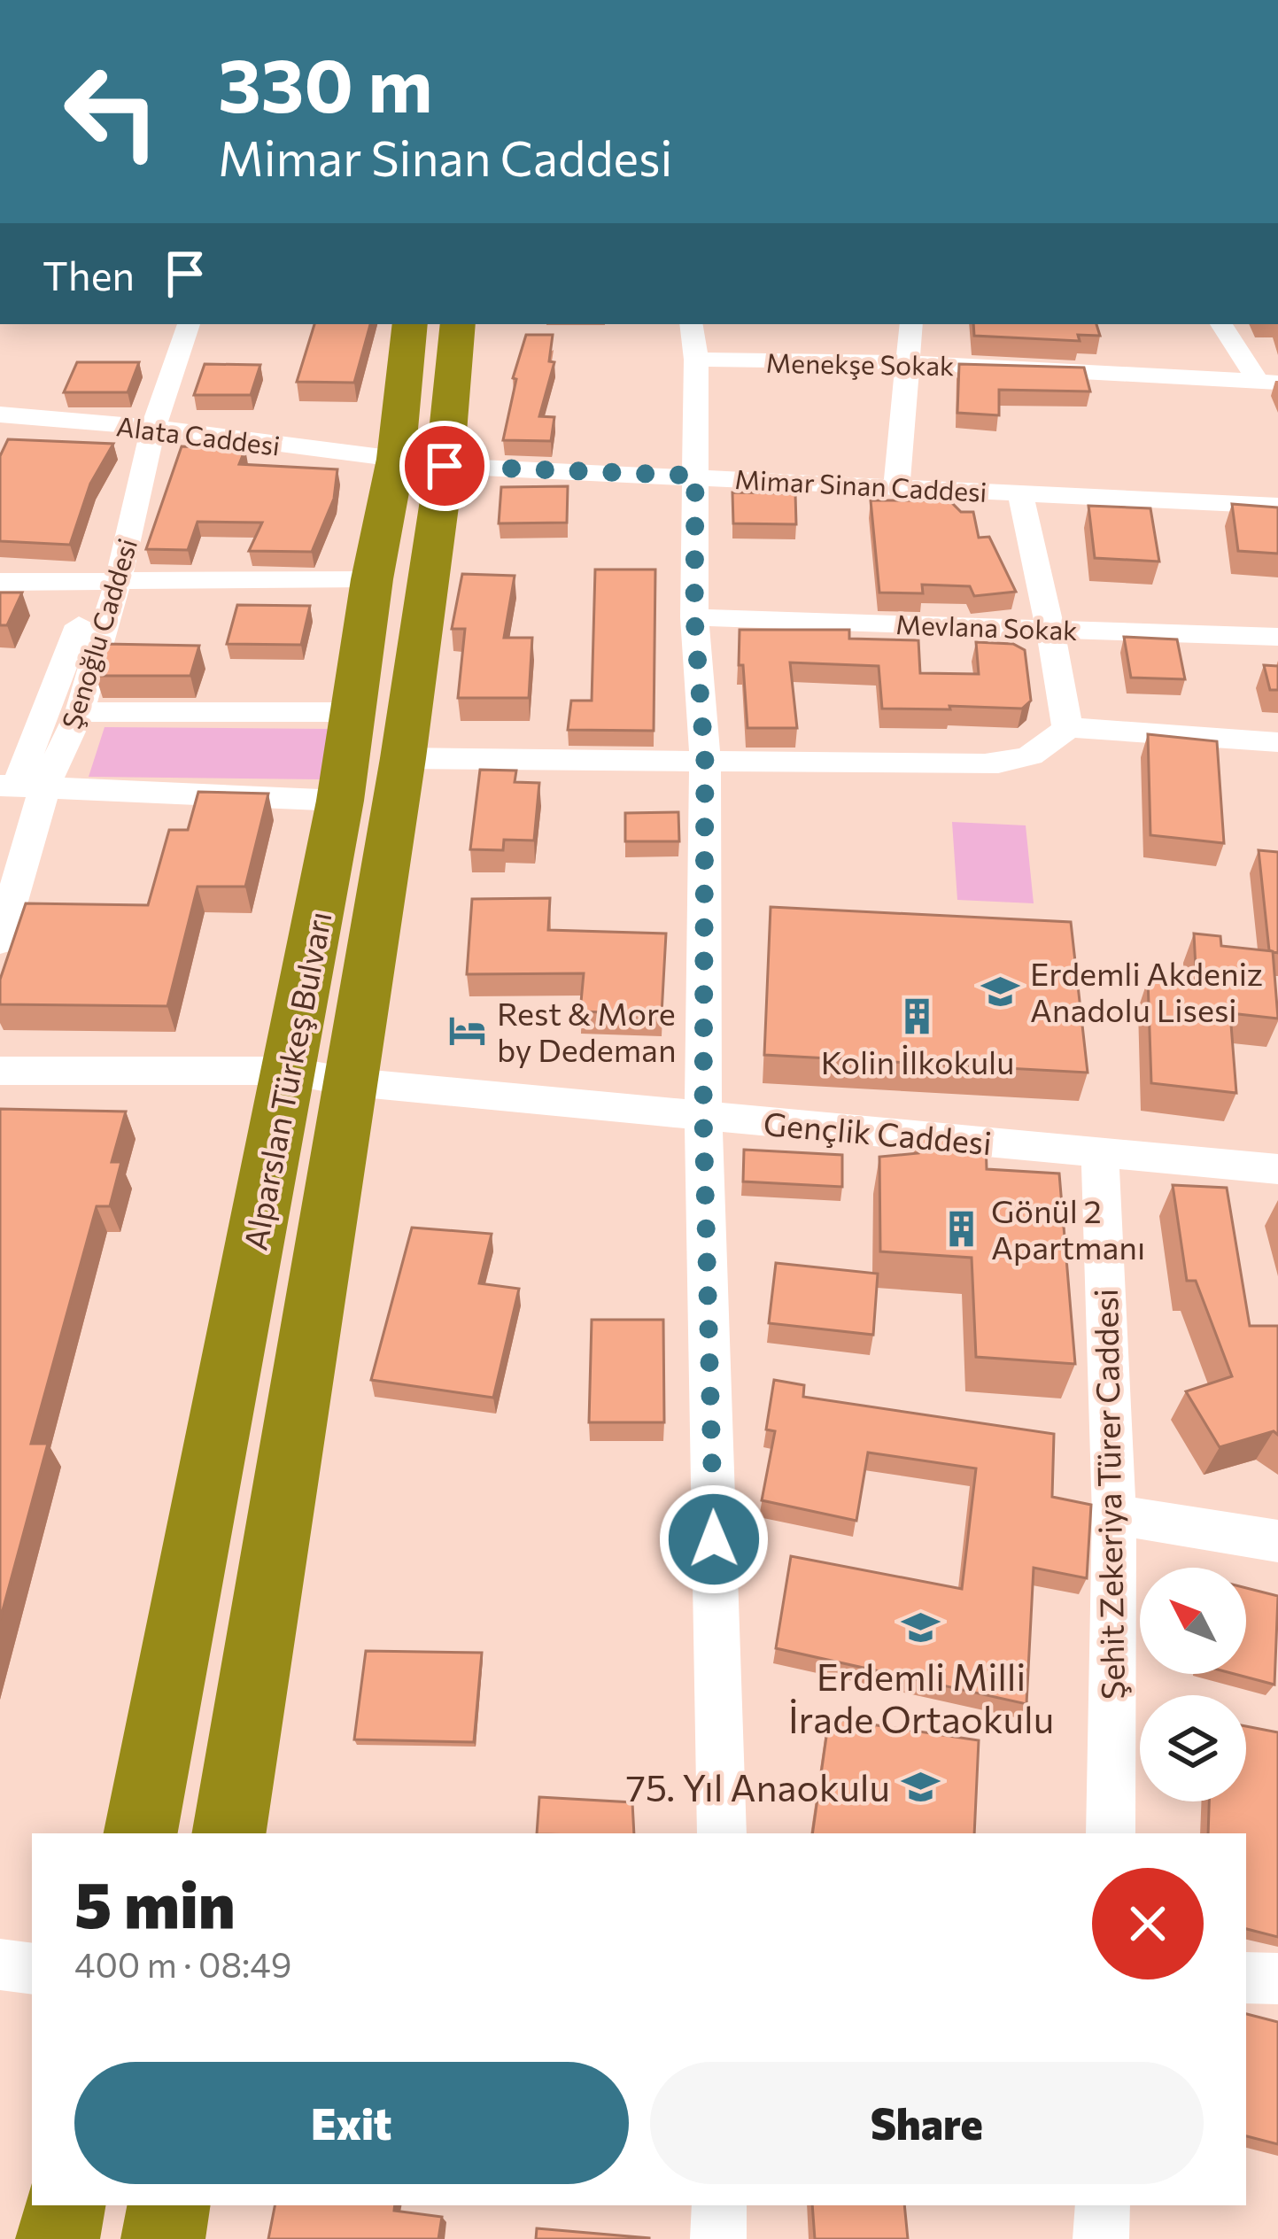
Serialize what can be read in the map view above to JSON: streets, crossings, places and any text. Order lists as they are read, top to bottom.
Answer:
{
  "streets": {
    "highway": ["Alparslan Türkeş Bulvarı"],
    "street": [
      "Menekşe Sokak",
      "Alata Caddesi",
      "Mimar Sinan Caddesi",
      "Mevlana Sokak",
      "Şenoğlu Caddesi",
      "Gençlik Caddesi",
      "Şehit Zekeriya Türer Caddesi"
    ]
  },
  "crossings": [
    ["Alata Caddesi", "Şenoğlu Caddesi"],
    ["Alata Caddesi", "Alparslan Türkeş Bulvarı"],
    ["Mimar Sinan Caddesi", "Alparslan Türkeş Bulvarı"],
    ["Alparslan Türkeş Bulvarı", "Gençlik Caddesi"],
    ["Gençlik Caddesi", "Şehit Zekeriya Türer Caddesi"]
  ],
  "places": {
    "school or university": ["Erdemli Akdeniz Anadolu Lisesi", "Erdemli Milli İrade Ortaokulu", "75. Yıl Anaokulu"],
    "building": ["Kolin İlkokulu", "Gönül 2 Apartmanı"],
    "hotel": ["Rest & More by Dedeman"]
  },
  "north": "top left",
  "page": {
    "turn": ["330 m", "Mimar Sinan Caddesi"],
    "then": "Then",
    "heading": ["5 min", "400 m · 08:49"],
    "buttons": ["Exit", "Share"]
  }
}
